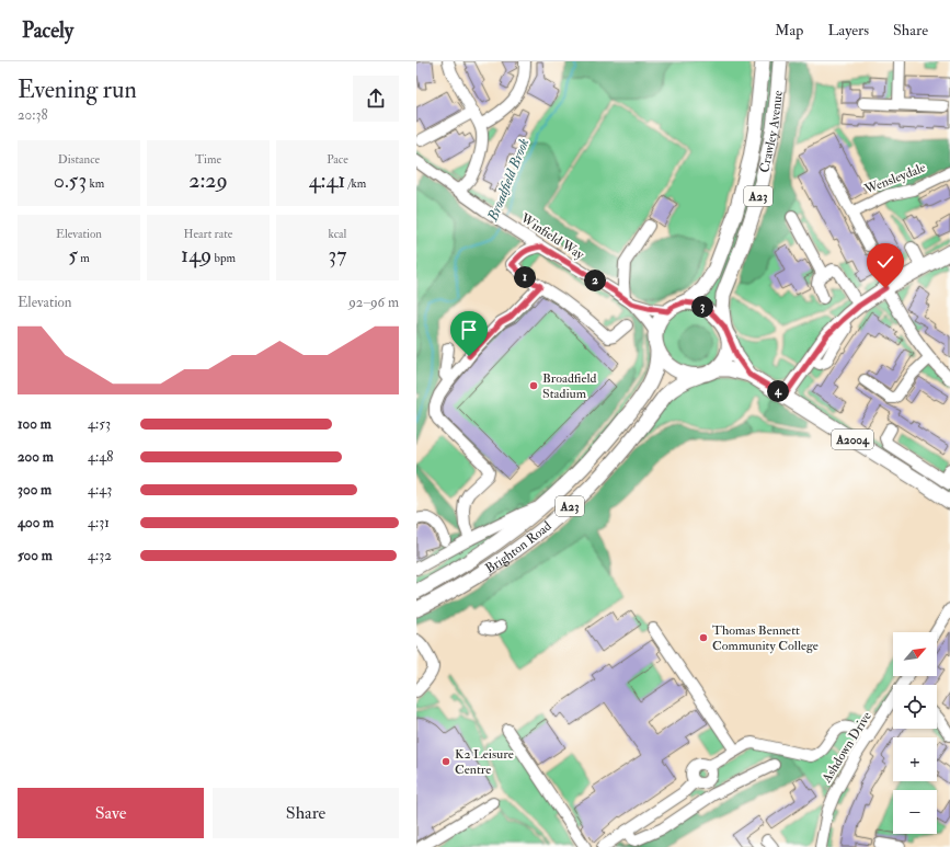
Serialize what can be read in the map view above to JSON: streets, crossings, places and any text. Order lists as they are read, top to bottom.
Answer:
{
  "streets": {
    "main road": [
      "Crawley Avenue",
      "A23",
      "A2004",
      "Brighton Road"
    ],
    "street": ["Wensleydale", "Winfield Way", "Ashdown Drive"]
  },
  "crossings": [
    ["Crawley Avenue", "Winfield Way"],
    ["Crawley Avenue", "A2004"],
    ["Crawley Avenue", "Brighton Road"],
    ["Winfield Way", "A2004"],
    ["Winfield Way", "Brighton Road"],
    ["A2004", "Brighton Road"]
  ],
  "water": ["Broadfield Brook"],
  "places": ["Broadfield Stadium", "Thomas Bennett Community College", "K2 Leisure Centre"],
  "north": "top right",
  "page": {
    "header": "Pacely",
    "nav": ["Map", "Layers", "Share"],
    "heading": ["Evening run", "20:38"],
    "stats": [
      ["Distance", "0.53 km"],
      ["Time", "2:29"],
      ["Pace", "4:41 /km"],
      ["Elevation", "5 m"],
      ["Heart rate", "149 bpm"],
      ["kcal", "37"]
    ],
    "pins": [
      "1",
      "2",
      "3",
      "4"
    ],
    "chart": ["Elevation", "92–96 m"],
    "list": [
      {
        "name": "100 m",
        "note": "4:53"
      },
      {
        "name": "200 m",
        "note": "4:48"
      },
      {
        "name": "300 m",
        "note": "4:43"
      },
      {
        "name": "400 m",
        "note": "4:31"
      },
      {
        "name": "500 m",
        "note": "4:32"
      }
    ],
    "map_buttons": ["+", "−"],
    "buttons": ["Save", "Share"]
  }
}
